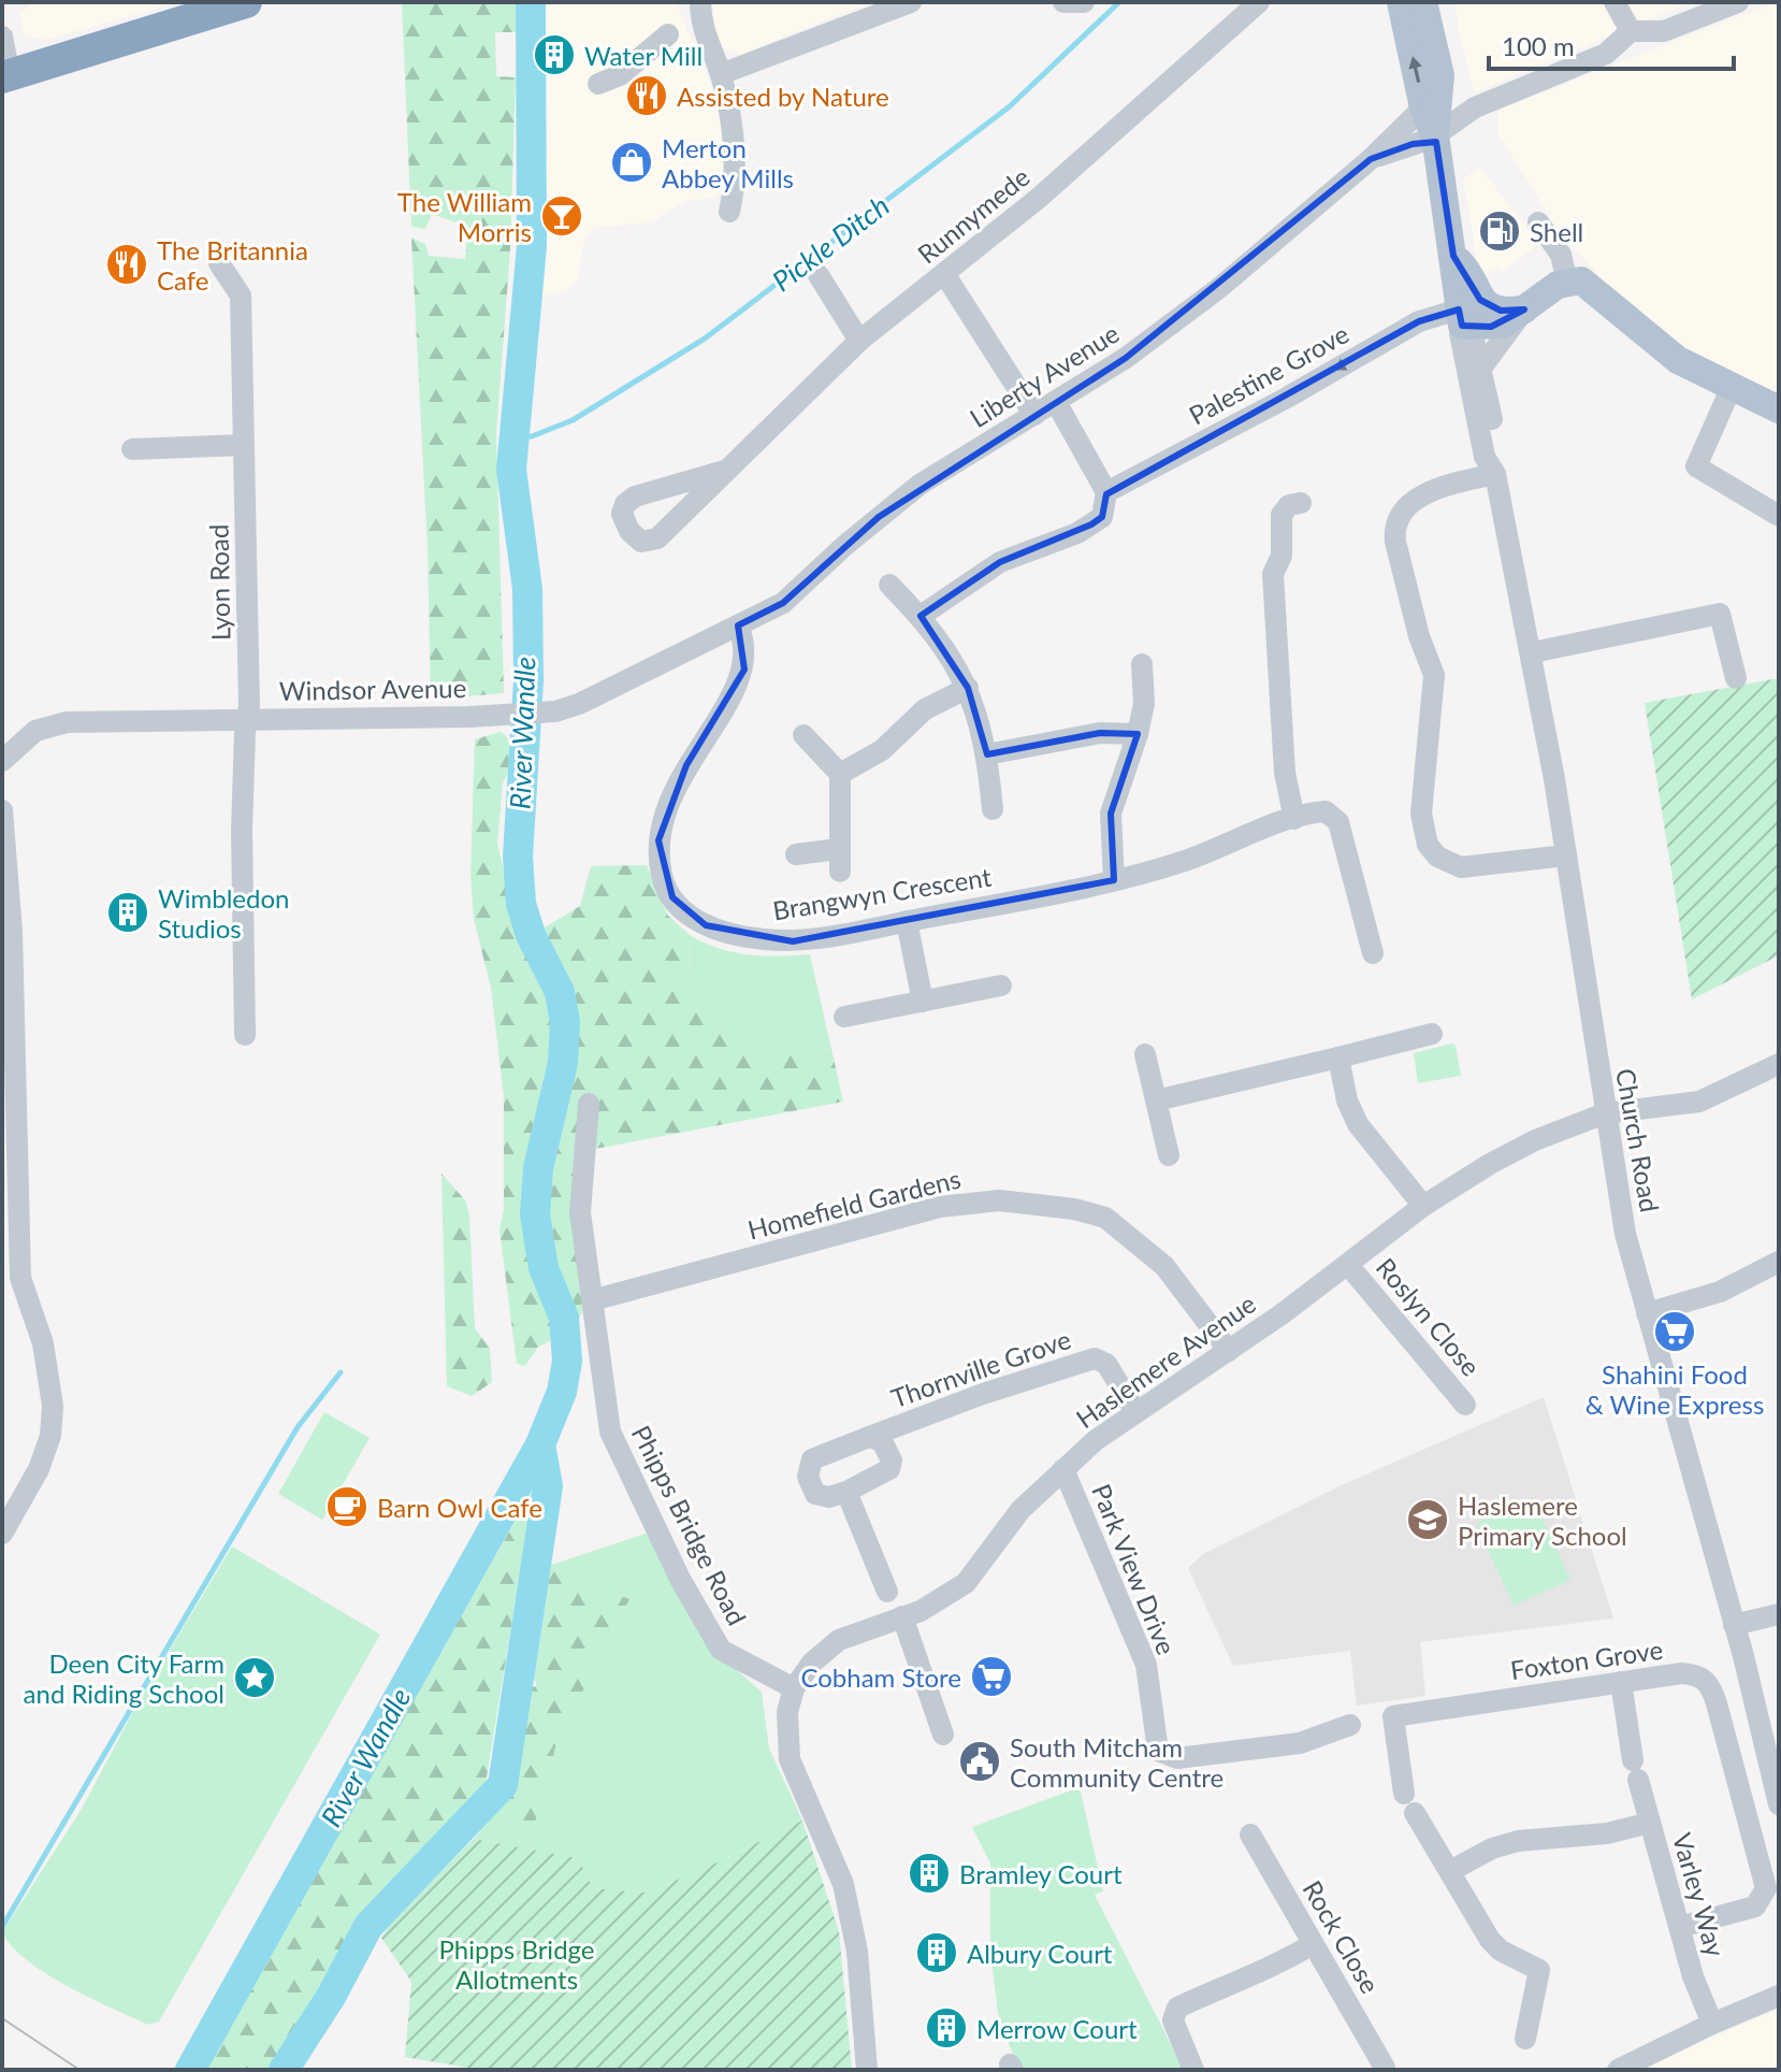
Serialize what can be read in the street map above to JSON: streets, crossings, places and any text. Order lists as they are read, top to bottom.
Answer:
{
  "streets": {
    "street": [
      "Runnymede",
      "Palestine Grove",
      "Liberty Avenue",
      "Lyon Road",
      "Windsor Avenue",
      "Brangwyn Crescent",
      "Church Road",
      "Homefield Gardens",
      "Roslyn Close",
      "Haslemere Avenue",
      "Thornville Grove",
      "Phipps Bridge Road",
      "Park View Drive",
      "Foxton Grove",
      "Varley Way",
      "Rock Close"
    ]
  },
  "crossings": [
    ["Palestine Grove", "Church Road"],
    ["Liberty Avenue", "Windsor Avenue"],
    ["Liberty Avenue", "Brangwyn Crescent"],
    ["Lyon Road", "Windsor Avenue"],
    ["Windsor Avenue", "Brangwyn Crescent"],
    ["Church Road", "Haslemere Avenue"],
    ["Homefield Gardens", "Haslemere Avenue"],
    ["Homefield Gardens", "Phipps Bridge Road"],
    ["Roslyn Close", "Haslemere Avenue"],
    ["Haslemere Avenue", "Thornville Grove"],
    ["Haslemere Avenue", "Phipps Bridge Road"],
    ["Haslemere Avenue", "Park View Drive"],
    ["Foxton Grove", "Varley Way"]
  ],
  "one_way": ["Palestine Grove"],
  "water": ["Pickle Ditch", "River Wandle"],
  "parks": ["Phipps Bridge Allotments"],
  "places": {
    "building": [
      "Water Mill",
      "Wimbledon Studios",
      "Bramley Court",
      "Albury Court",
      "Merrow Court"
    ],
    "restaurant": ["Assisted by Nature", "The Britannia Cafe"],
    "shop": ["Merton Abbey Mills"],
    "bar": ["The William Morris"],
    "fuel station": ["Shell"],
    "supermarket": ["Shahini Food & Wine Express", "Cobham Store"],
    "cafe": ["Barn Owl Cafe"],
    "school or university": ["Haslemere Primary School"],
    "place": ["Deen City Farm and Riding School"],
    "public building": ["South Mitcham Community Centre"]
  },
  "scale_bar": "100 m"
}
